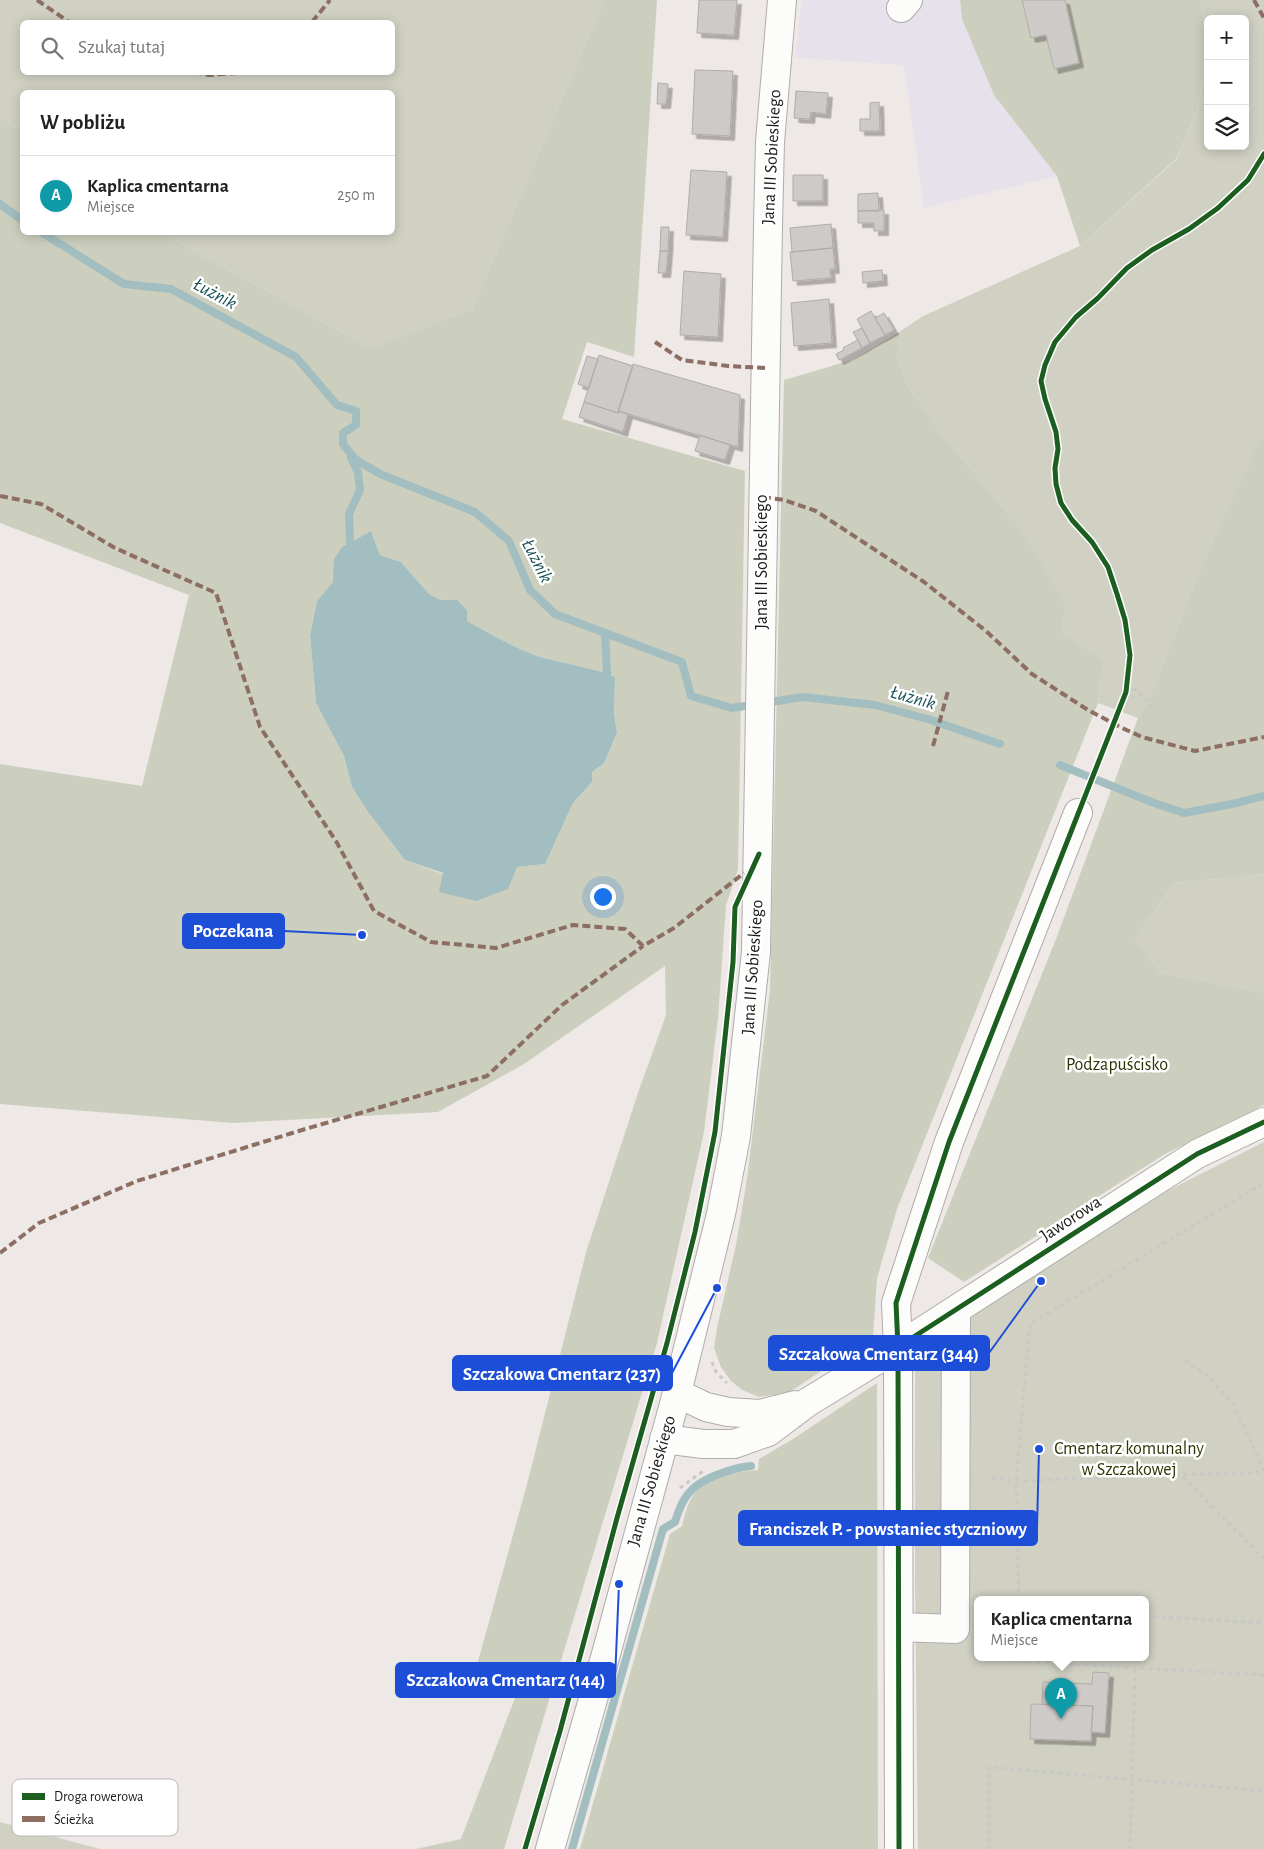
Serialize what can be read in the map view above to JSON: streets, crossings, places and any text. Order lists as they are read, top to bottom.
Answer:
{
  "streets": {
    "street": ["Jana III Sobieskiego", "Jaworowa"]
  },
  "crossings": [
    ["Jana III Sobieskiego", "Jaworowa"]
  ],
  "water": ["Łużnik"],
  "parks": ["Podzapuścisko", "Cmentarz komunalny w Szczakowej"],
  "places": [
    "Poczekana",
    "Szczakowa Cmentarz (344)",
    "Szczakowa Cmentarz (237)",
    "Franciszek P. - powstaniec styczniowy",
    "Szczakowa Cmentarz (144)"
  ],
  "legend": ["Droga rowerowa", "Ścieżka"],
  "page": {
    "map_buttons": ["+", "−"],
    "search": "Szukaj tutaj",
    "heading": "W pobliżu",
    "list": [
      {
        "mark": "A",
        "name": "Kaplica cmentarna",
        "note": "Miejsce",
        "value": "250 m"
      }
    ],
    "popup": ["Kaplica cmentarna", "Miejsce"],
    "pins": "A"
  }
}
